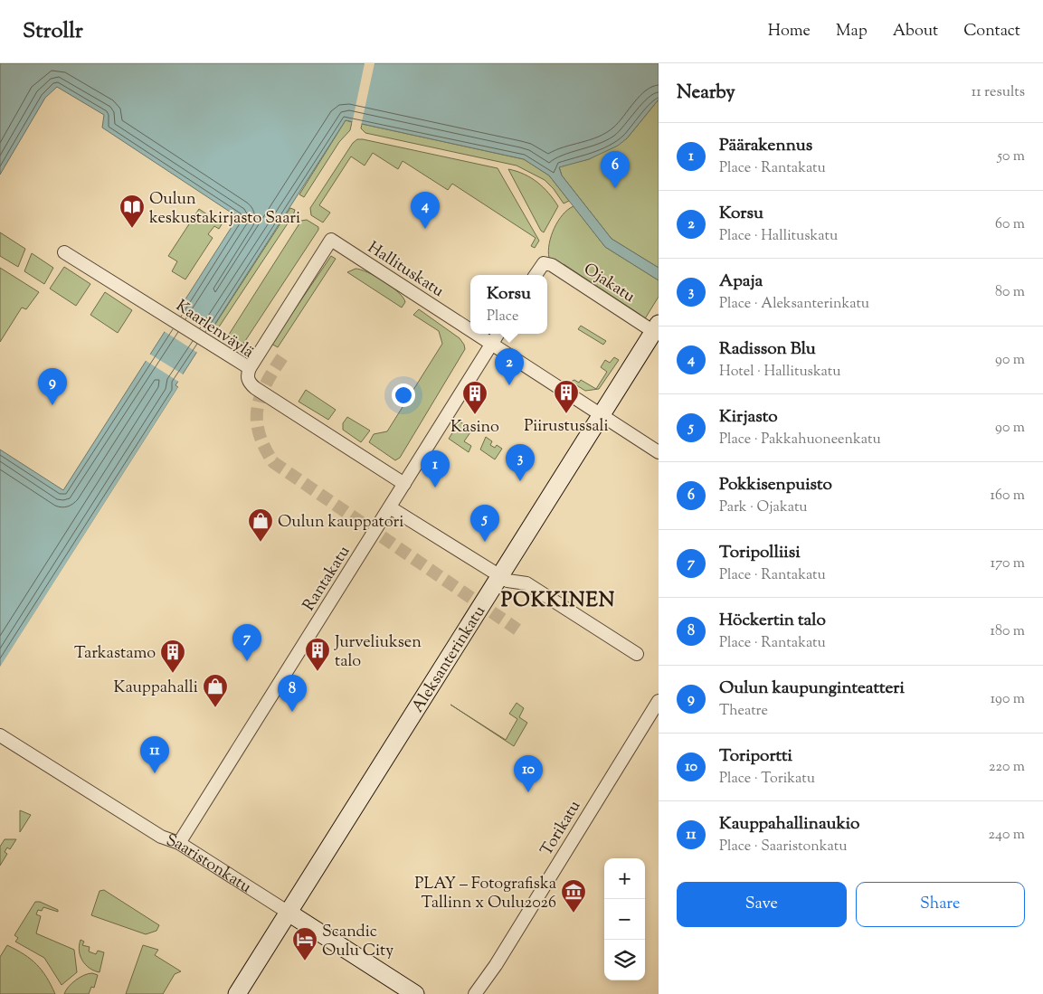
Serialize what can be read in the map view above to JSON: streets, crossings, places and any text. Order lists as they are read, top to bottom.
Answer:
{
  "streets": {
    "main road": ["Aleksanterinkatu", "Saaristonkatu"],
    "street": [
      "Hallituskatu",
      "Ojakatu",
      "Kaarlenväylä",
      "Rantakatu",
      "Torikatu"
    ]
  },
  "crossings": [
    ["Hallituskatu", "Kaarlenväylä"],
    ["Hallituskatu", "Rantakatu"],
    ["Hallituskatu", "Aleksanterinkatu"],
    ["Ojakatu", "Aleksanterinkatu"],
    ["Kaarlenväylä", "Rantakatu"],
    ["Rantakatu", "Saaristonkatu"],
    ["Aleksanterinkatu", "Saaristonkatu"]
  ],
  "districts": ["POKKINEN"],
  "places": {
    "library": ["Oulun keskustakirjasto Saari"],
    "building": [
      "Piirustussali",
      "Kasino",
      "Jurveliuksen talo",
      "Tarkastamo"
    ],
    "shop": ["Oulun kauppatori", "Kauppahalli"],
    "museum": ["PLAY – Fotografiska Tallinn x Oulu2026"],
    "hotel": ["Scandic Oulu City"]
  },
  "page": {
    "header": "Strollr",
    "nav": [
      "Home",
      "Map",
      "About",
      "Contact"
    ],
    "heading": ["Nearby", "11 results"],
    "list": [
      {
        "mark": "1",
        "name": "Päärakennus",
        "note": "Place · Rantakatu",
        "value": "50 m"
      },
      {
        "mark": "2",
        "name": "Korsu",
        "note": "Place · Hallituskatu",
        "value": "60 m"
      },
      {
        "mark": "3",
        "name": "Apaja",
        "note": "Place · Aleksanterinkatu",
        "value": "80 m"
      },
      {
        "mark": "4",
        "name": "Radisson Blu",
        "note": "Hotel · Hallituskatu",
        "value": "90 m"
      },
      {
        "mark": "5",
        "name": "Kirjasto",
        "note": "Place · Pakkahuoneenkatu",
        "value": "90 m"
      },
      {
        "mark": "6",
        "name": "Pokkisenpuisto",
        "note": "Park · Ojakatu",
        "value": "160 m"
      },
      {
        "mark": "7",
        "name": "Toripolliisi",
        "note": "Place · Rantakatu",
        "value": "170 m"
      },
      {
        "mark": "8",
        "name": "Höckertin talo",
        "note": "Place · Rantakatu",
        "value": "180 m"
      },
      {
        "mark": "9",
        "name": "Oulun kaupunginteatteri",
        "note": "Theatre",
        "value": "190 m"
      },
      {
        "mark": "10",
        "name": "Toriportti",
        "note": "Place · Torikatu",
        "value": "220 m"
      },
      {
        "mark": "11",
        "name": "Kauppahallinaukio",
        "note": "Place · Saaristonkatu",
        "value": "240 m"
      }
    ],
    "pins": [
      "6",
      "4",
      "2",
      "9",
      "3",
      "1",
      "5",
      "7",
      "8",
      "11",
      "10"
    ],
    "popup": ["Korsu", "Place"],
    "map_buttons": ["+", "−"],
    "buttons": ["Save", "Share"]
  }
}
